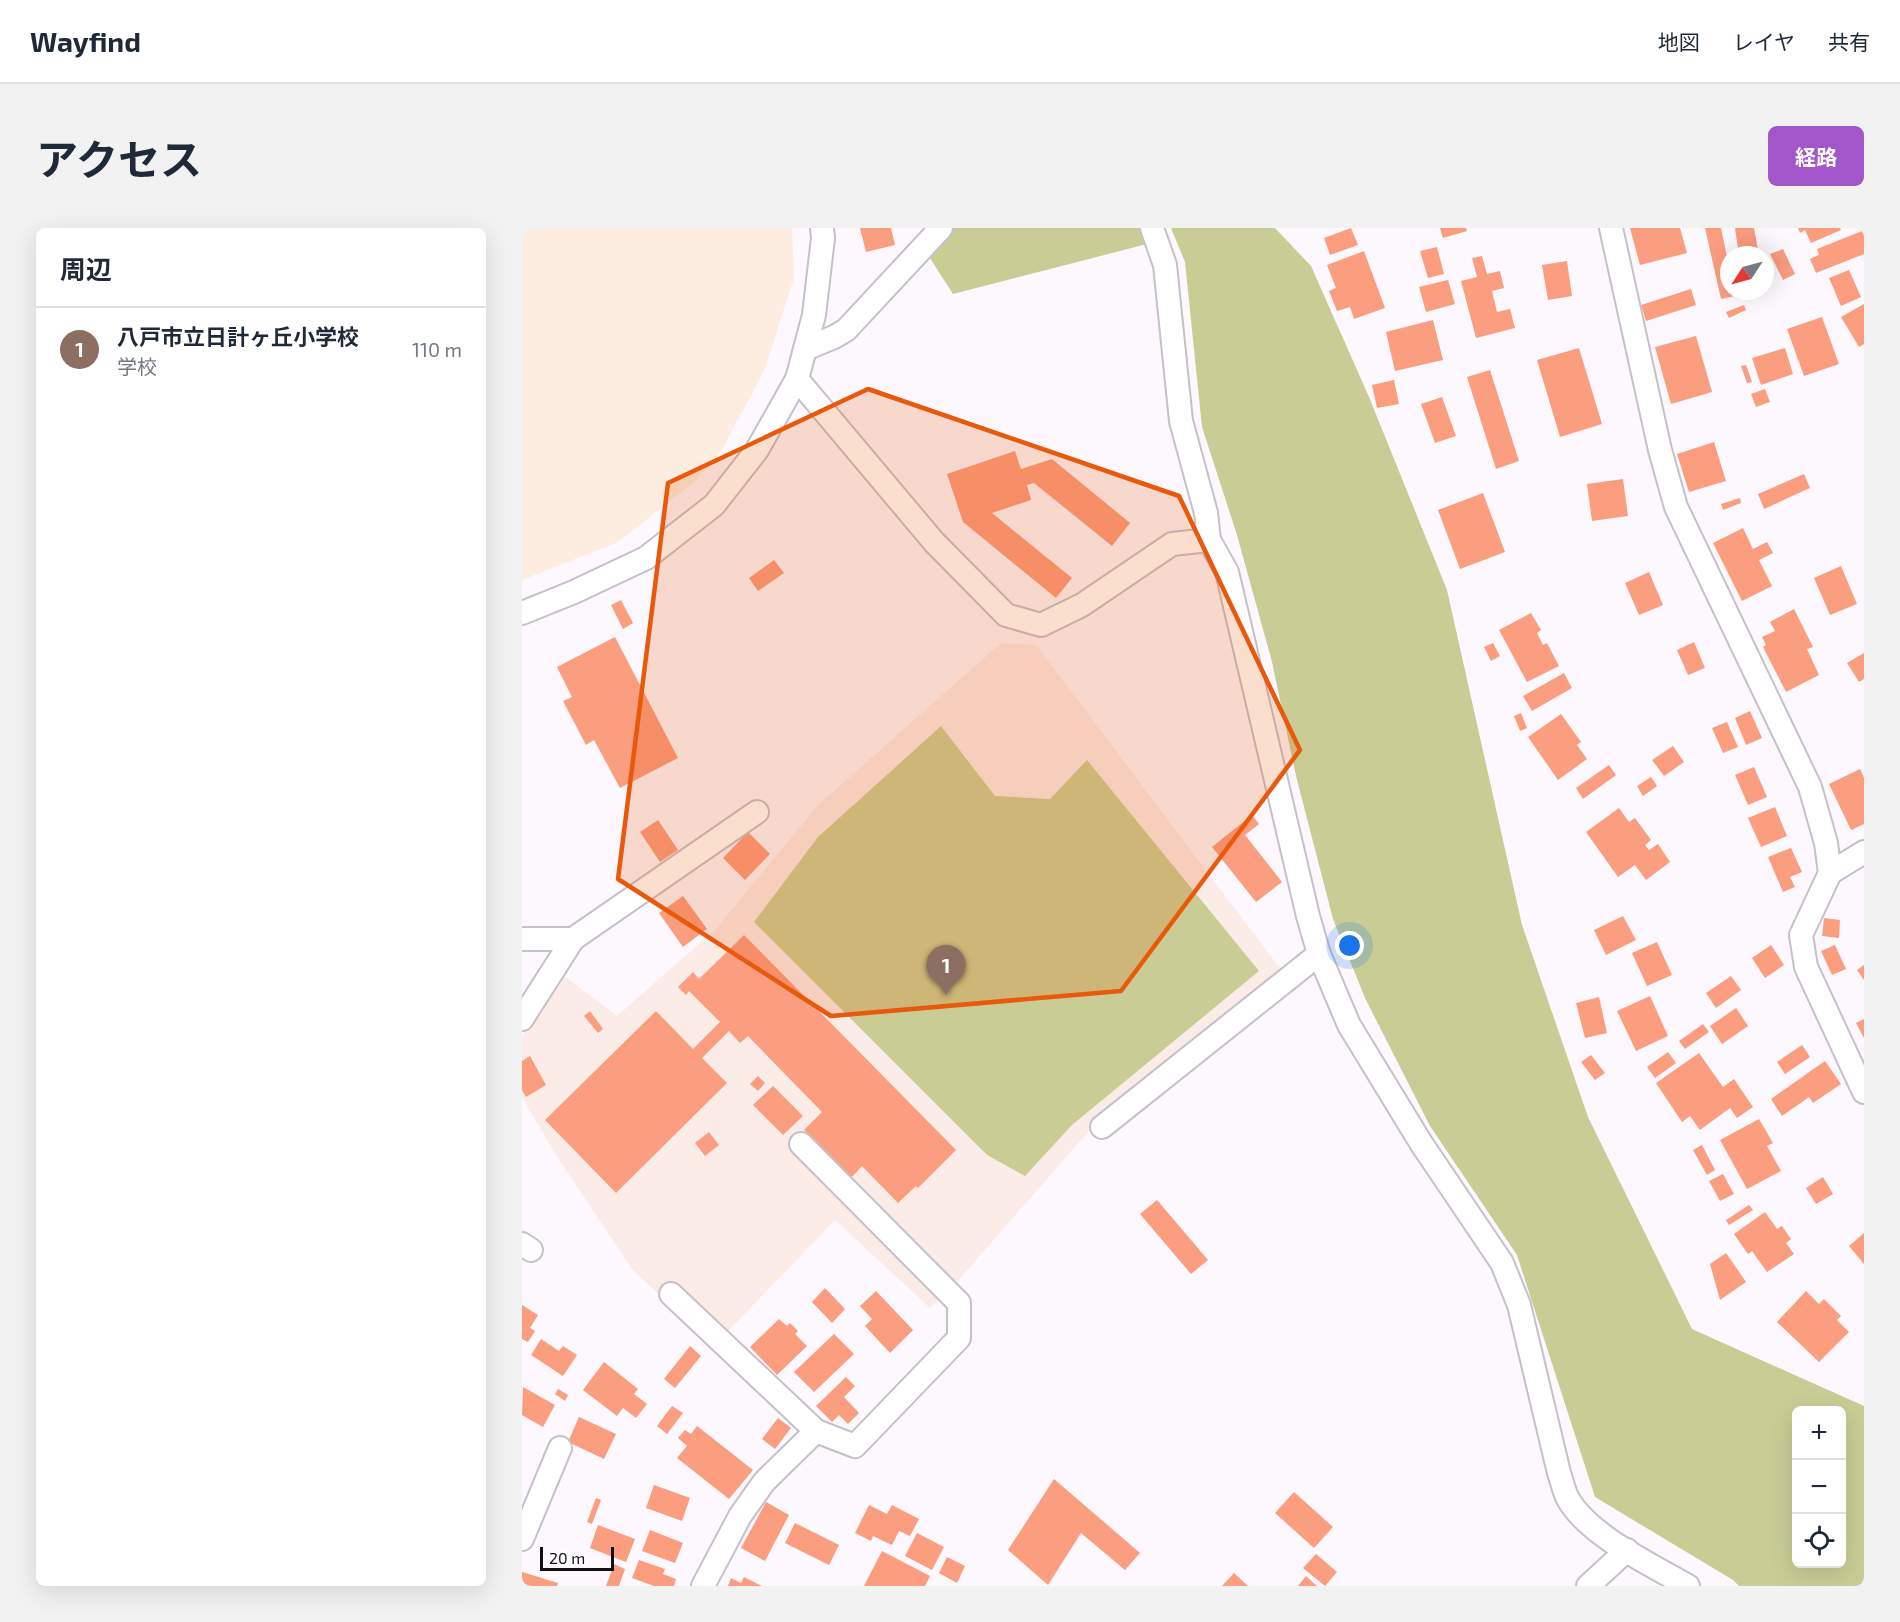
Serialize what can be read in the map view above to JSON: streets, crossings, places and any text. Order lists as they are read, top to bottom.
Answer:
{
  "scale_bar": "20 m",
  "north": "bottom left",
  "page": {
    "header": "Wayfind",
    "nav": ["地図", "レイヤ", "共有"],
    "title": "アクセス",
    "buttons": "経路",
    "heading": "周辺",
    "list": [
      {
        "mark": "1",
        "name": "八戸市立日計ヶ丘小学校",
        "note": "学校",
        "value": "110 m"
      }
    ],
    "pins": "1",
    "map_buttons": ["+", "−"],
    "scale": "20 m"
  }
}
